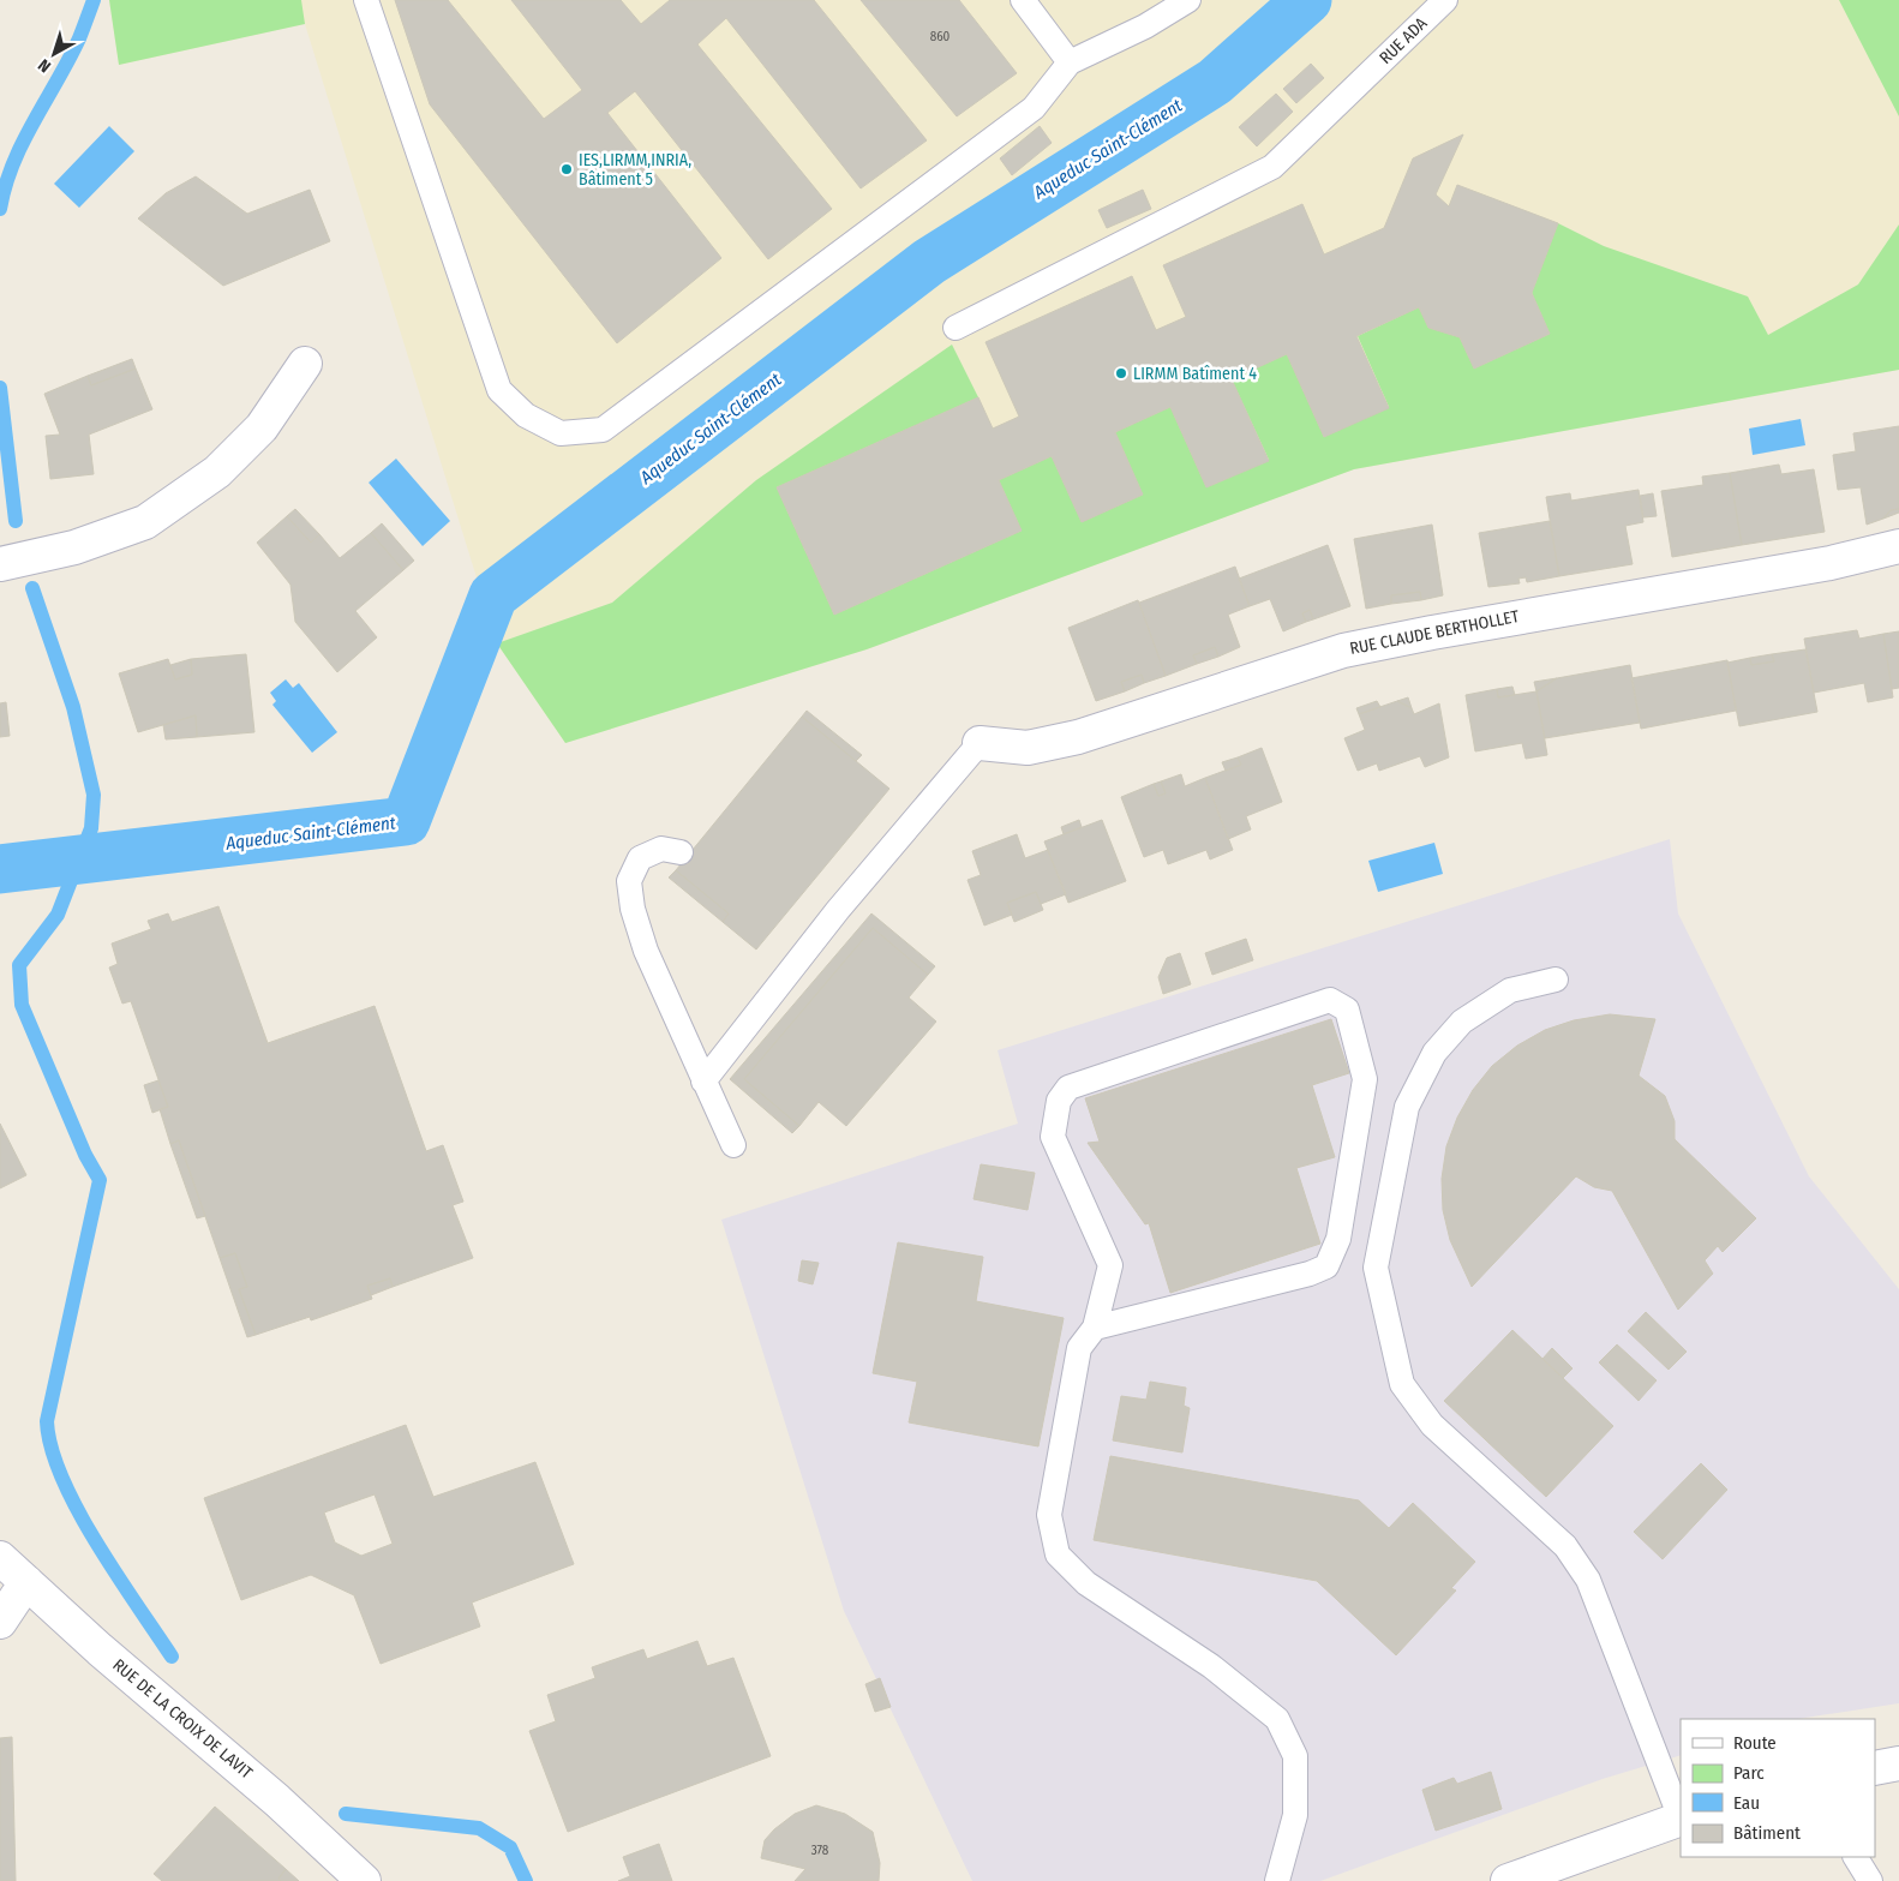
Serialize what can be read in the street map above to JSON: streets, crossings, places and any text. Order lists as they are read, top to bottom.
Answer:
{
  "streets": {
    "street": ["RUE CLAUDE BERTHOLLET", "RUE DE LA CROIX DE LAVIT"],
    "lane": ["RUE ADA"]
  },
  "water": ["Aqueduc Saint-Clément"],
  "places": ["IES,LIRMM,INRIA, Bâtiment 5", "LIRMM Batîment 4"],
  "house_numbers": ["860", "378"],
  "legend": [
    "Route",
    "Parc",
    "Eau",
    "Bâtiment"
  ],
  "north": "bottom left"
}
